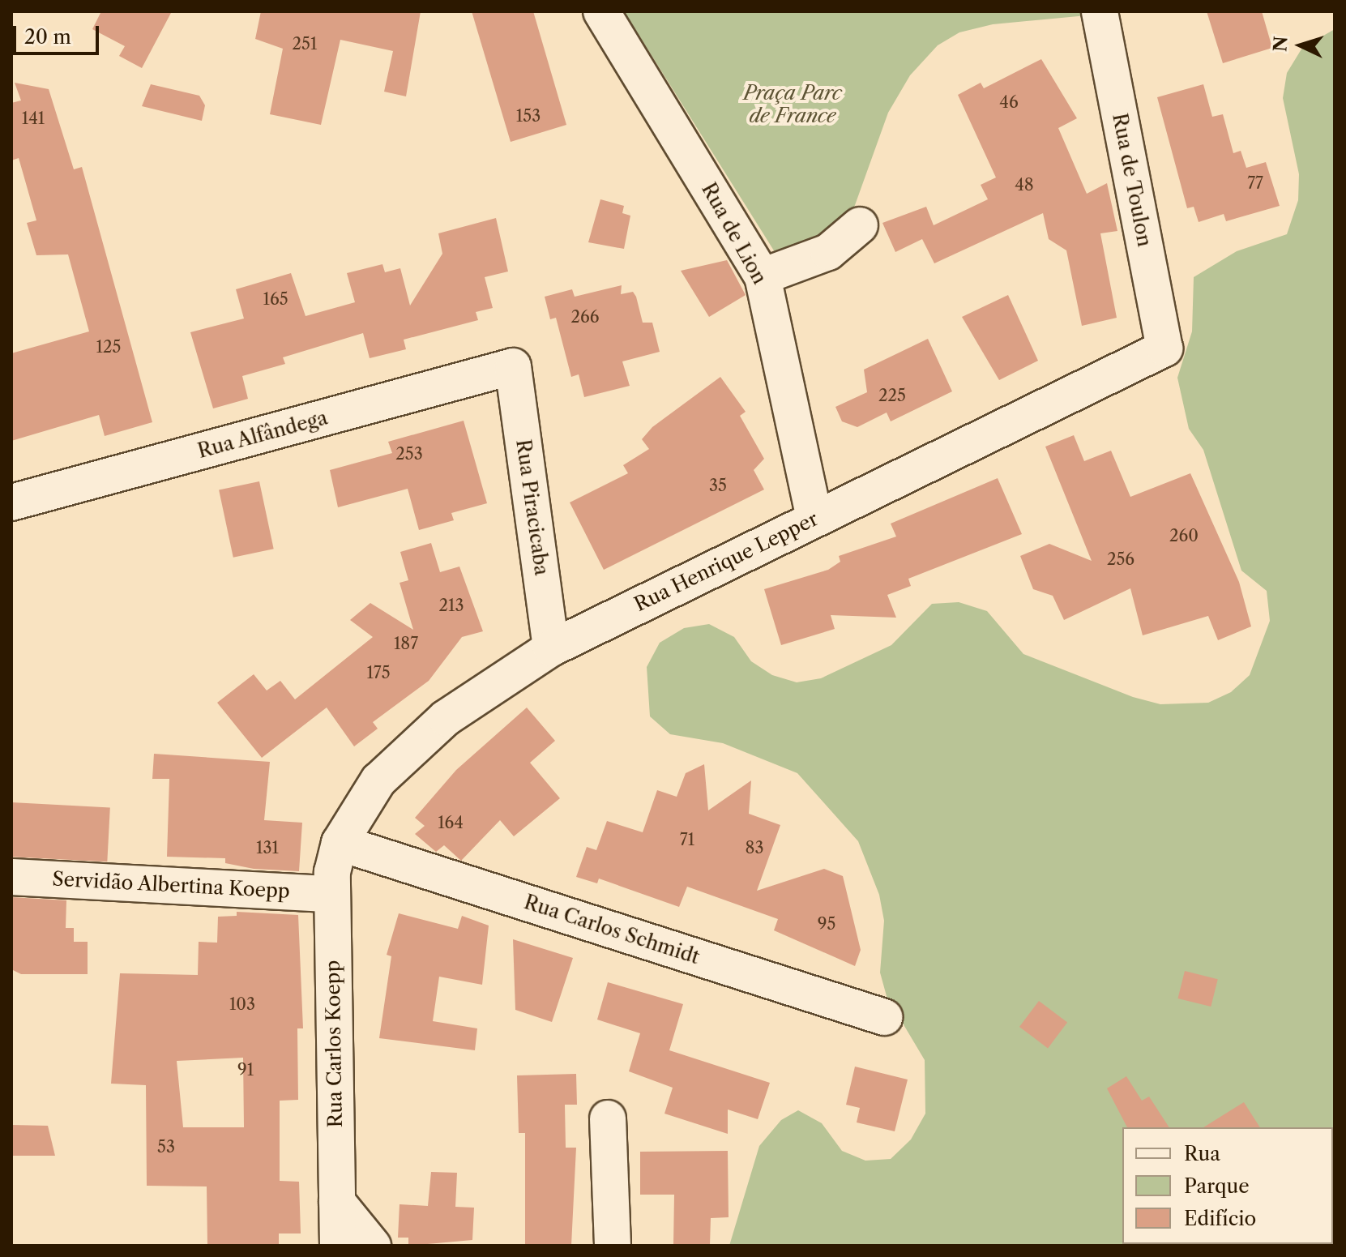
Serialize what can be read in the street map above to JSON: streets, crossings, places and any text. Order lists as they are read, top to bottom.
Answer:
{
  "streets": {
    "street": [
      "Rua de Toulon",
      "Rua de Lion",
      "Rua Alfândega",
      "Rua Piracicaba",
      "Rua Henrique Lepper",
      "Servidão Albertina Koepp",
      "Rua Carlos Schmidt",
      "Rua Carlos Koepp"
    ]
  },
  "crossings": [
    ["Rua de Toulon", "Rua Henrique Lepper"],
    ["Rua de Lion", "Rua Henrique Lepper"],
    ["Rua Alfândega", "Rua Piracicaba"],
    ["Rua Piracicaba", "Rua Henrique Lepper"],
    ["Rua Henrique Lepper", "Rua Carlos Schmidt"],
    ["Rua Henrique Lepper", "Rua Carlos Koepp"],
    ["Servidão Albertina Koepp", "Rua Carlos Koepp"],
    ["Rua Carlos Schmidt", "Rua Carlos Koepp"]
  ],
  "parks": ["Praça Parc de France"],
  "house_numbers": [
    "251",
    "46",
    "153",
    "141",
    "77",
    "48",
    "165",
    "266",
    "125",
    "225",
    "253",
    "35",
    "260",
    "256",
    "213",
    "187",
    "175",
    "164",
    "71",
    "131",
    "83",
    "95",
    "103",
    "91",
    "53"
  ],
  "legend": ["Rua", "Parque", "Edifício"],
  "scale_bar": "20 m",
  "north": "left"
}
